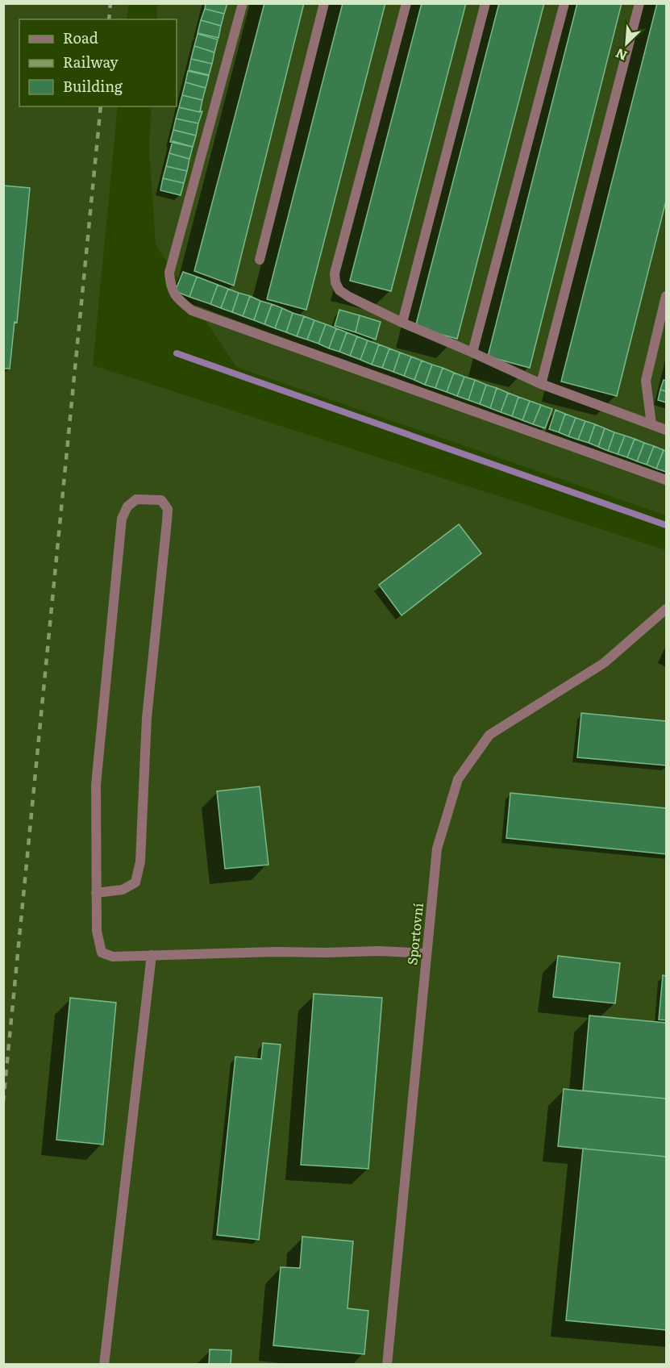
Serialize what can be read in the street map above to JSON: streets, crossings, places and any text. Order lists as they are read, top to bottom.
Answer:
{
  "streets": {
    "street": ["Sportovní"]
  },
  "legend": ["Road", "Railway", "Building"],
  "north": "bottom left"
}
